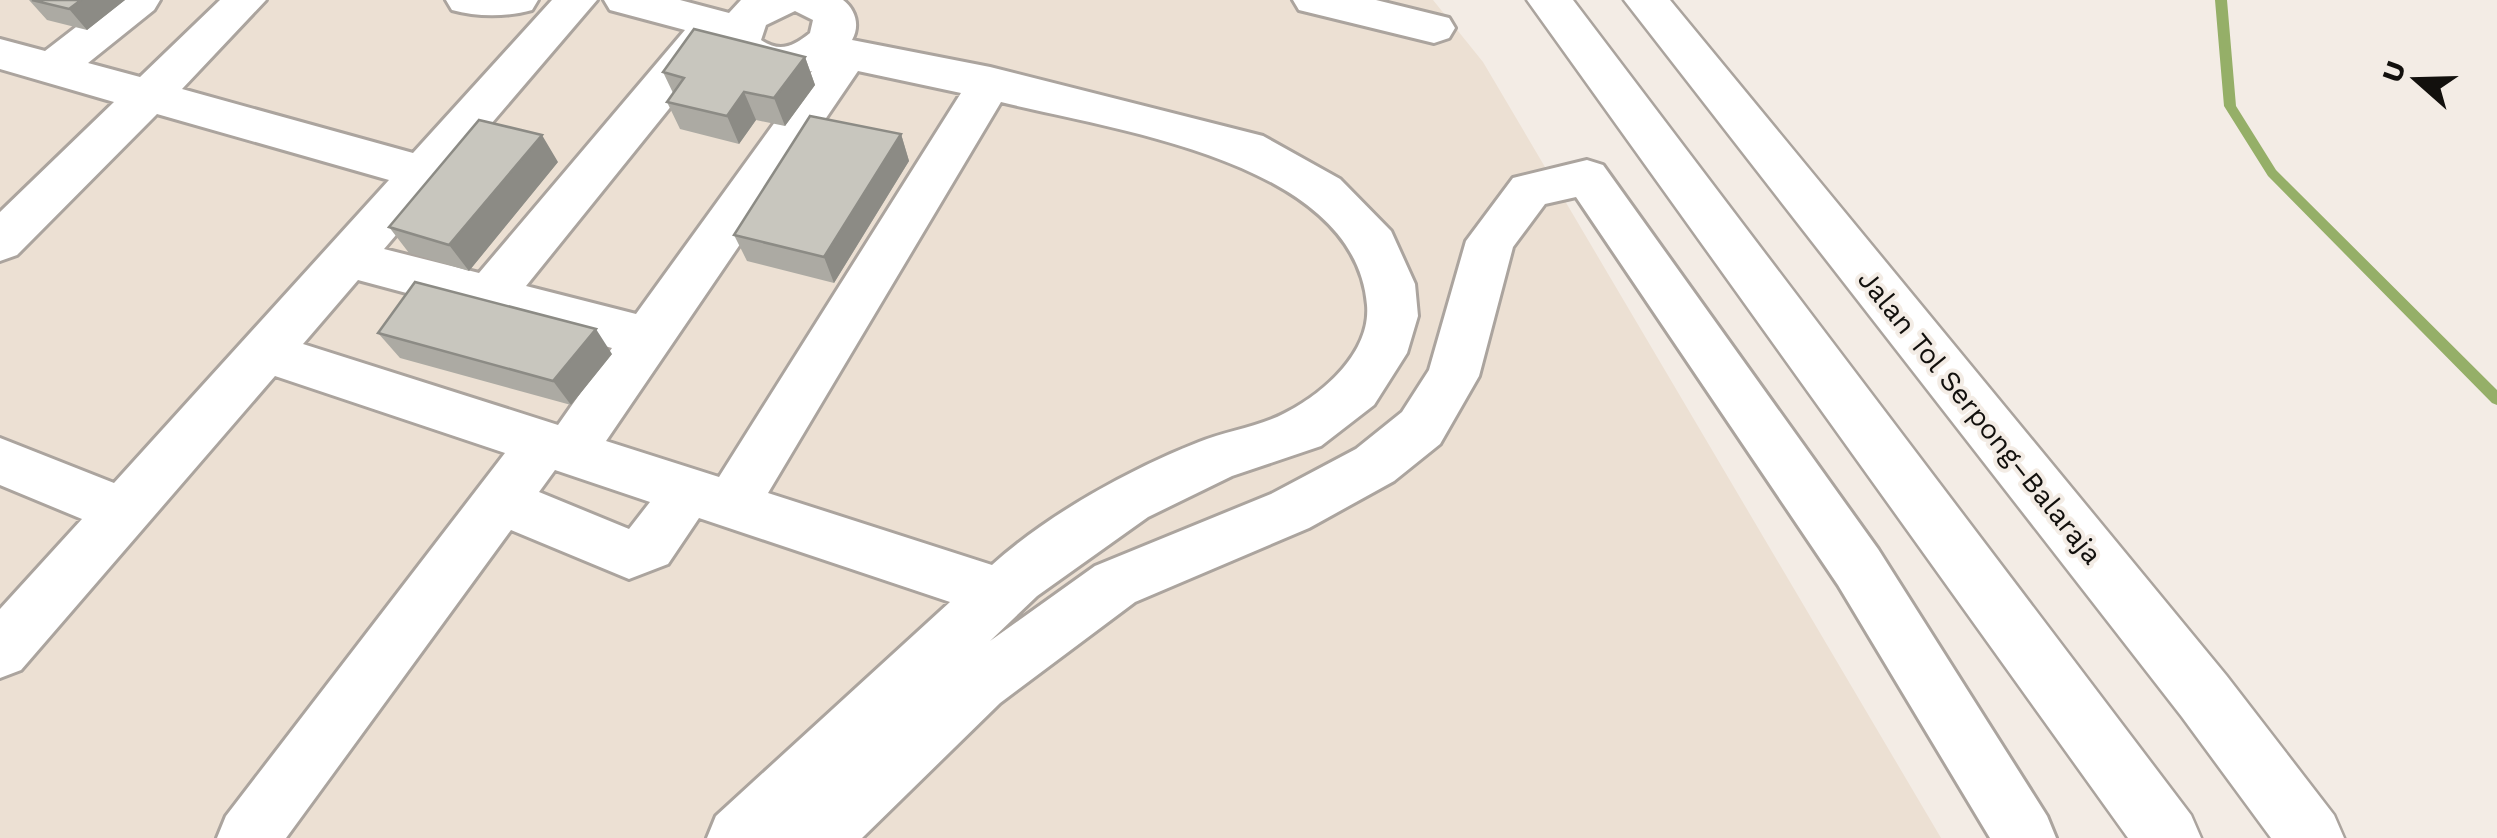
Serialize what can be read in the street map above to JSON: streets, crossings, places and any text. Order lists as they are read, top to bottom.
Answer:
{
  "streets": {
    "highway": ["Jalan Tol Serpong–Balaraja"]
  },
  "north": "left"
}
